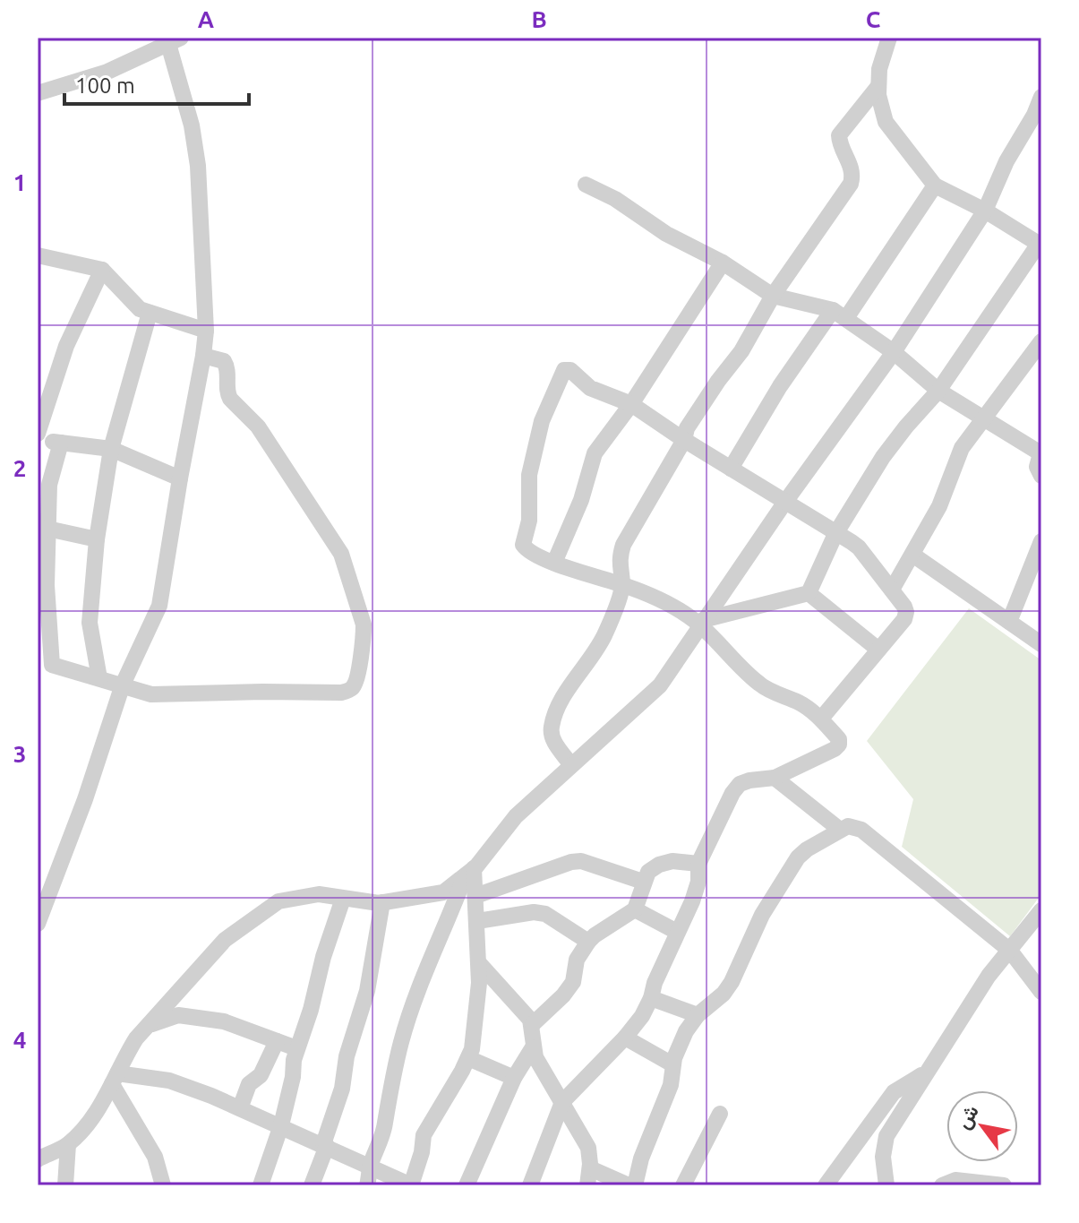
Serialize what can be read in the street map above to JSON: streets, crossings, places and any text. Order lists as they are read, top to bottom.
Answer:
{
  "scale_bar": "100 m",
  "north": "top left",
  "grid": {
    "columns": ["A", "B", "C"],
    "rows": [
      "1",
      "2",
      "3",
      "4"
    ]
  }
}
